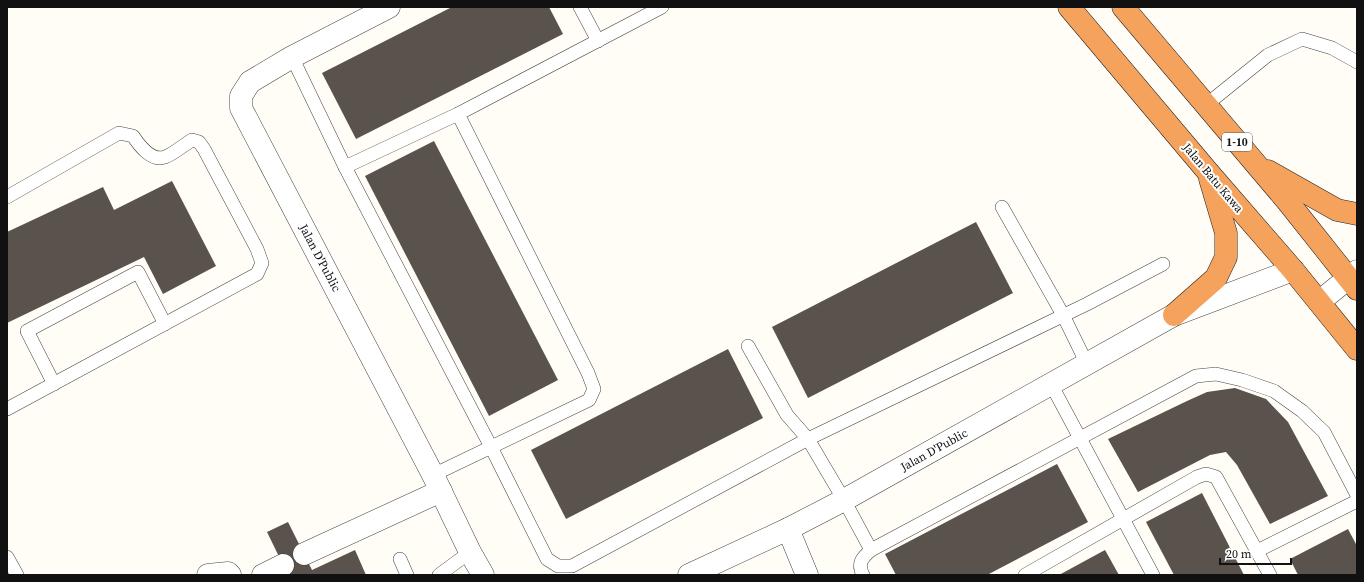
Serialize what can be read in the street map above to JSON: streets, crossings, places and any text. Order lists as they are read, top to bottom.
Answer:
{
  "streets": {
    "highway": ["1-10", "Jalan Batu Kawa"],
    "street": ["Jalan D'Public"]
  },
  "crossings": [
    ["Jalan Batu Kawa", "Jalan D'Public"]
  ],
  "scale_bar": "20 m"
}
